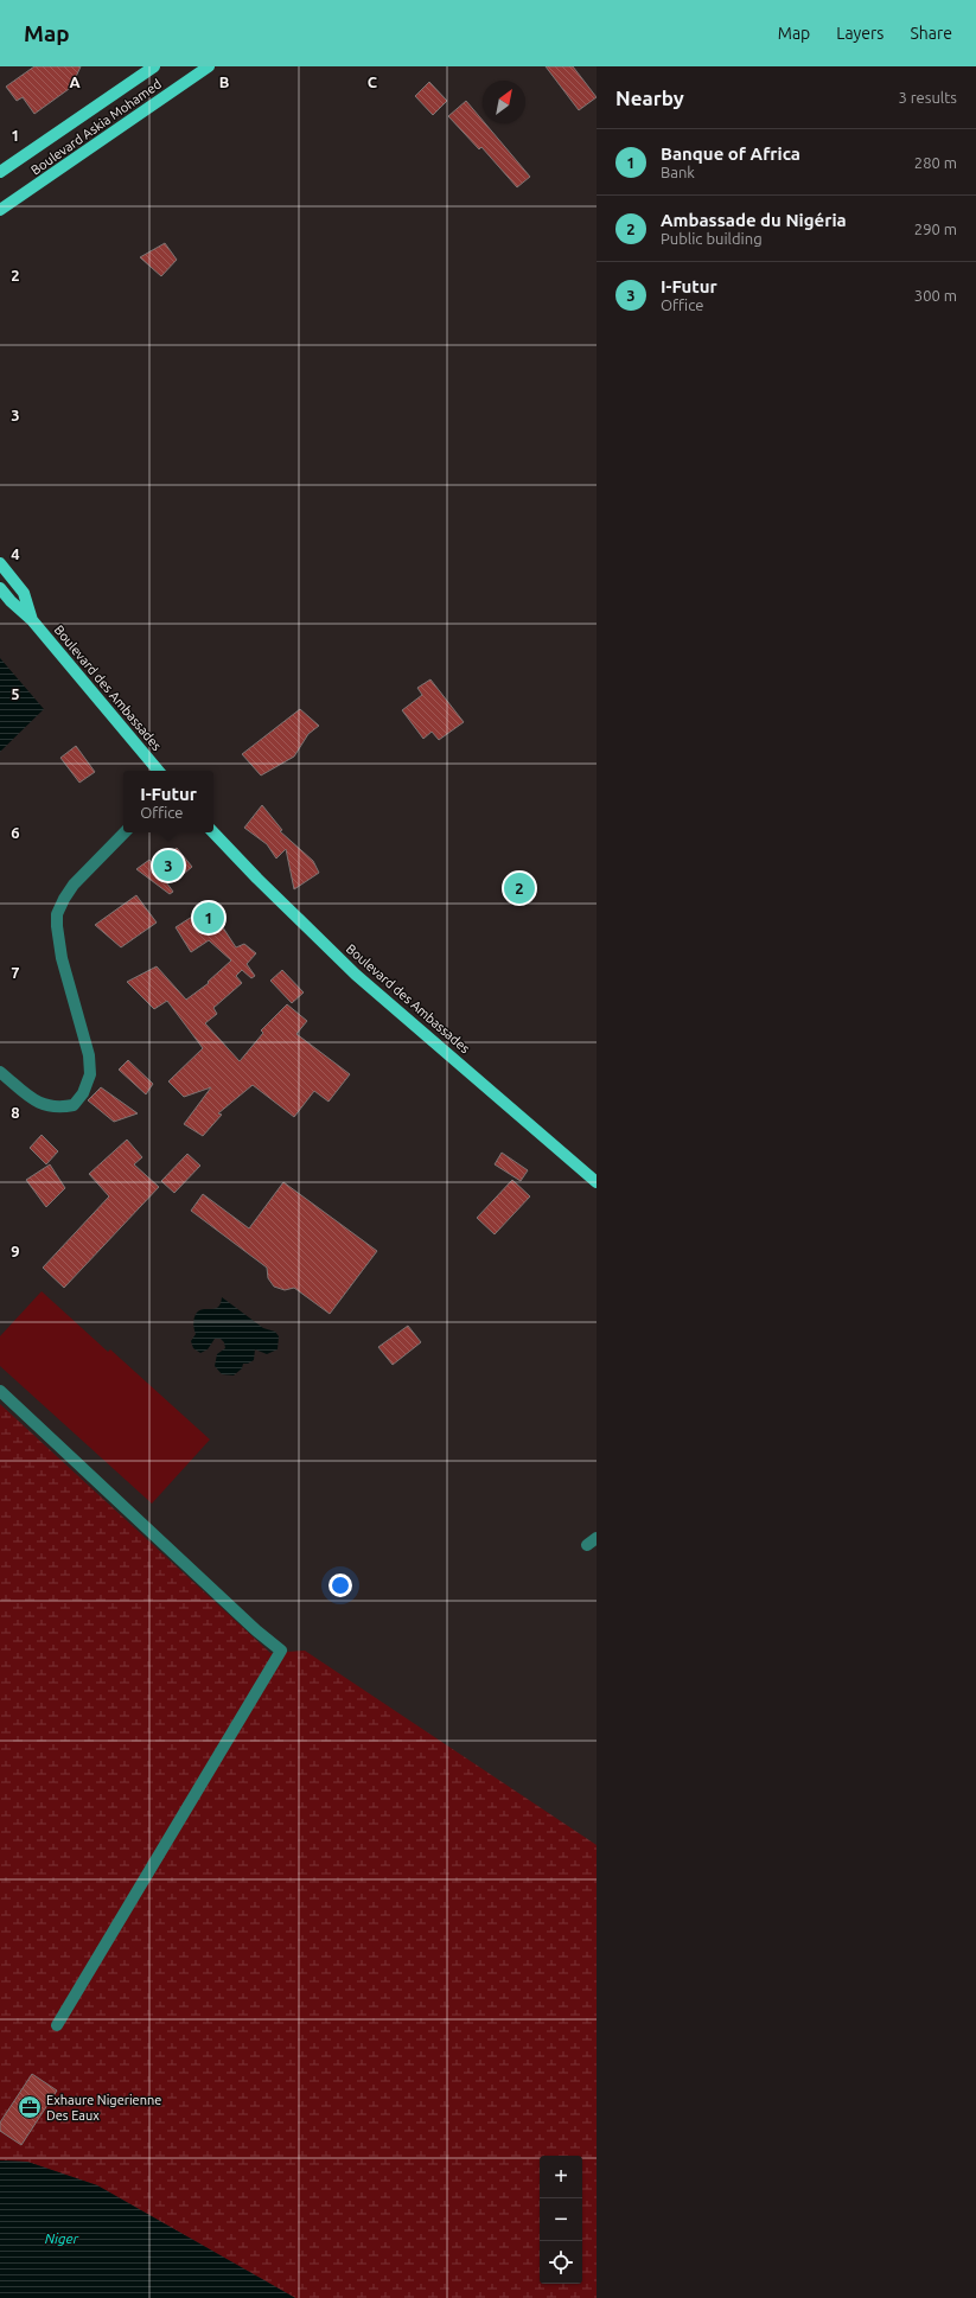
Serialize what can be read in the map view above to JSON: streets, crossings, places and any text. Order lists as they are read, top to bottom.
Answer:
{
  "streets": {
    "main road": ["Boulevard Askia Mohamed", "Boulevard des Ambassades"]
  },
  "water": ["Niger"],
  "places": {
    "office": ["Exhaure Nigerienne Des Eaux"]
  },
  "north": "top right",
  "page": {
    "header": "Map",
    "nav": ["Map", "Layers", "Share"],
    "heading": ["Nearby", "3 results"],
    "list": [
      {
        "mark": "1",
        "name": "Banque of Africa",
        "note": "Bank",
        "value": "280 m"
      },
      {
        "mark": "2",
        "name": "Ambassade du Nigéria",
        "note": "Public building",
        "value": "290 m"
      },
      {
        "mark": "3",
        "name": "I-Futur",
        "note": "Office",
        "value": "300 m"
      }
    ],
    "popup": ["I-Futur", "Office"],
    "pins": ["3", "2", "1"],
    "map_buttons": ["+", "−"]
  },
  "grid": {
    "columns": ["A", "B", "C"],
    "rows": [
      "1",
      "2",
      "3",
      "4",
      "5",
      "6",
      "7",
      "8",
      "9"
    ]
  }
}
